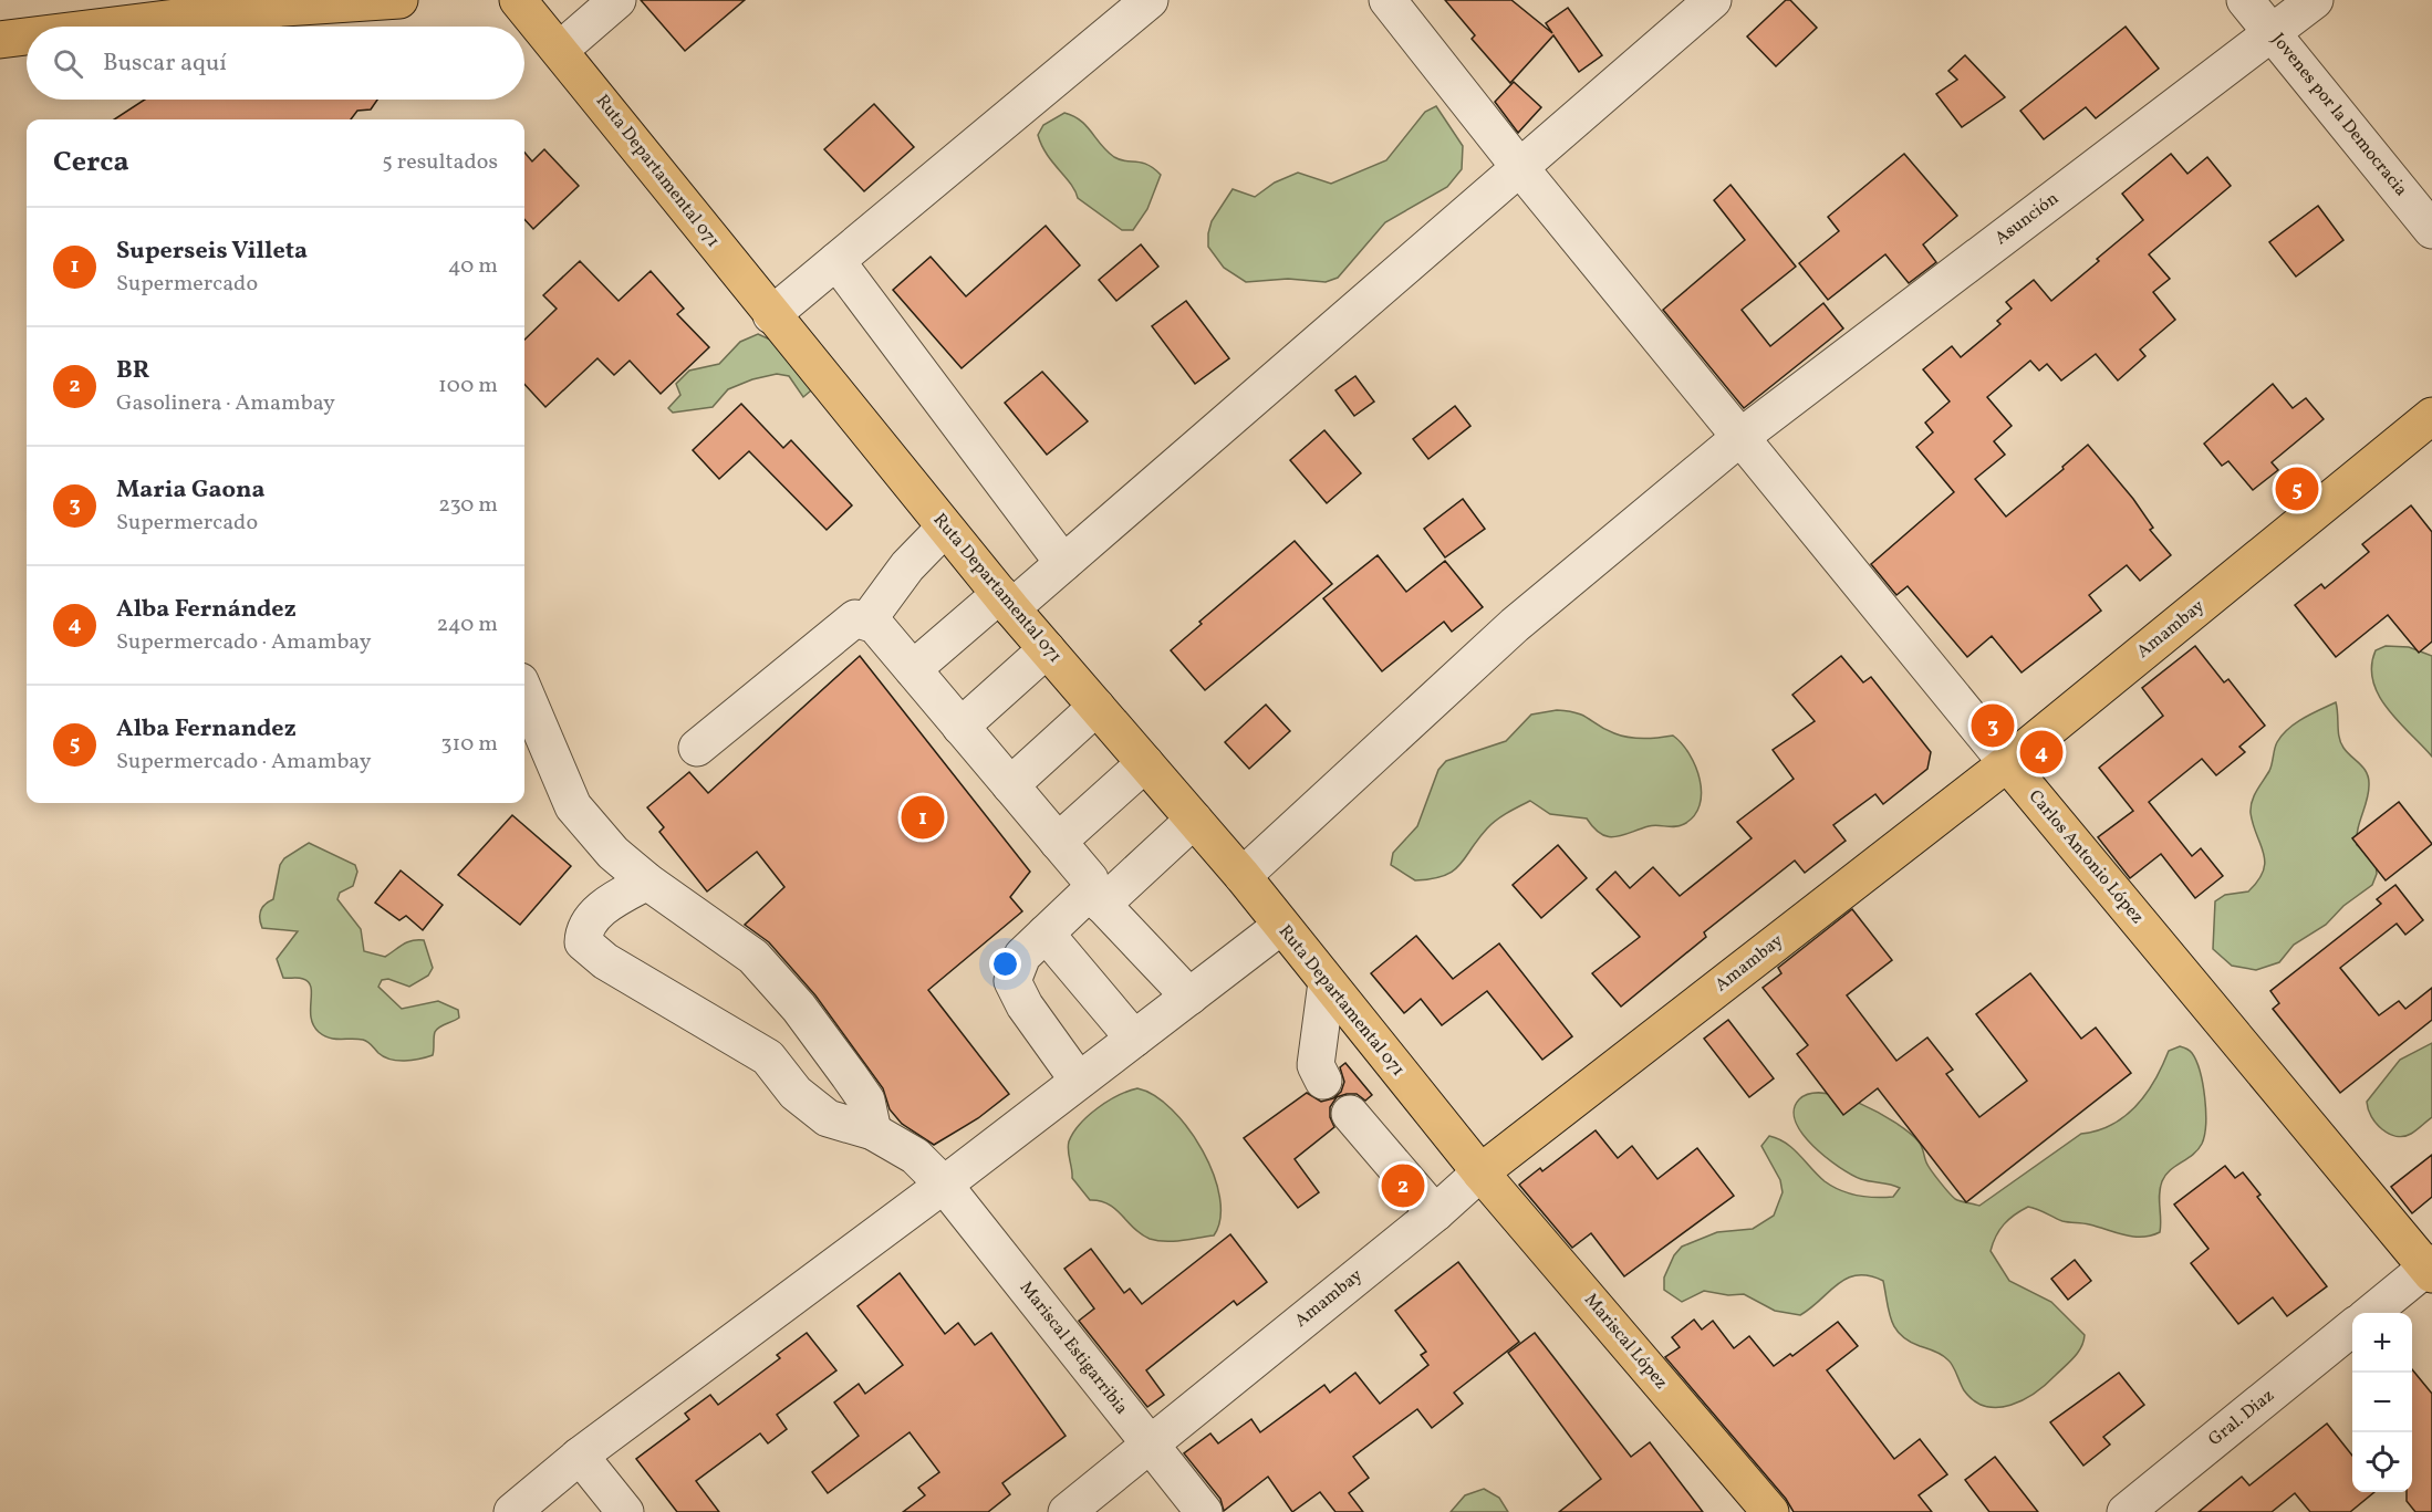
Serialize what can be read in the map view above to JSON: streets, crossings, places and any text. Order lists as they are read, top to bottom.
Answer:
{
  "streets": {
    "main road": [
      "Ruta Departamental 071",
      "Amambay",
      "Carlos Antonio López",
      "Mariscal López"
    ],
    "street": [
      "Jovenes por la Democracia",
      "Asunción",
      "Mariscal Estigarribia",
      "Gral. Diaz"
    ]
  },
  "crossings": [
    ["Jovenes por la Democracia", "Asunción"],
    ["Ruta Departamental 071", "Asunción"],
    ["Ruta Departamental 071", "Amambay"],
    ["Ruta Departamental 071", "Mariscal López"],
    ["Asunción", "Carlos Antonio López"],
    ["Amambay", "Carlos Antonio López"],
    ["Amambay", "Mariscal López"],
    ["Amambay", "Mariscal Estigarribia"]
  ],
  "page": {
    "search": "Buscar aquí",
    "heading": ["Cerca", "5 resultados"],
    "list": [
      {
        "mark": "1",
        "name": "Superseis Villeta",
        "note": "Supermercado",
        "value": "40 m"
      },
      {
        "mark": "2",
        "name": "BR",
        "note": "Gasolinera · Amambay",
        "value": "100 m"
      },
      {
        "mark": "3",
        "name": "Maria Gaona",
        "note": "Supermercado",
        "value": "230 m"
      },
      {
        "mark": "4",
        "name": "Alba Fernández",
        "note": "Supermercado · Amambay",
        "value": "240 m"
      },
      {
        "mark": "5",
        "name": "Alba Fernandez",
        "note": "Supermercado · Amambay",
        "value": "310 m"
      }
    ],
    "pins": [
      "5",
      "3",
      "4",
      "1",
      "2"
    ],
    "map_buttons": ["+", "−"]
  }
}
